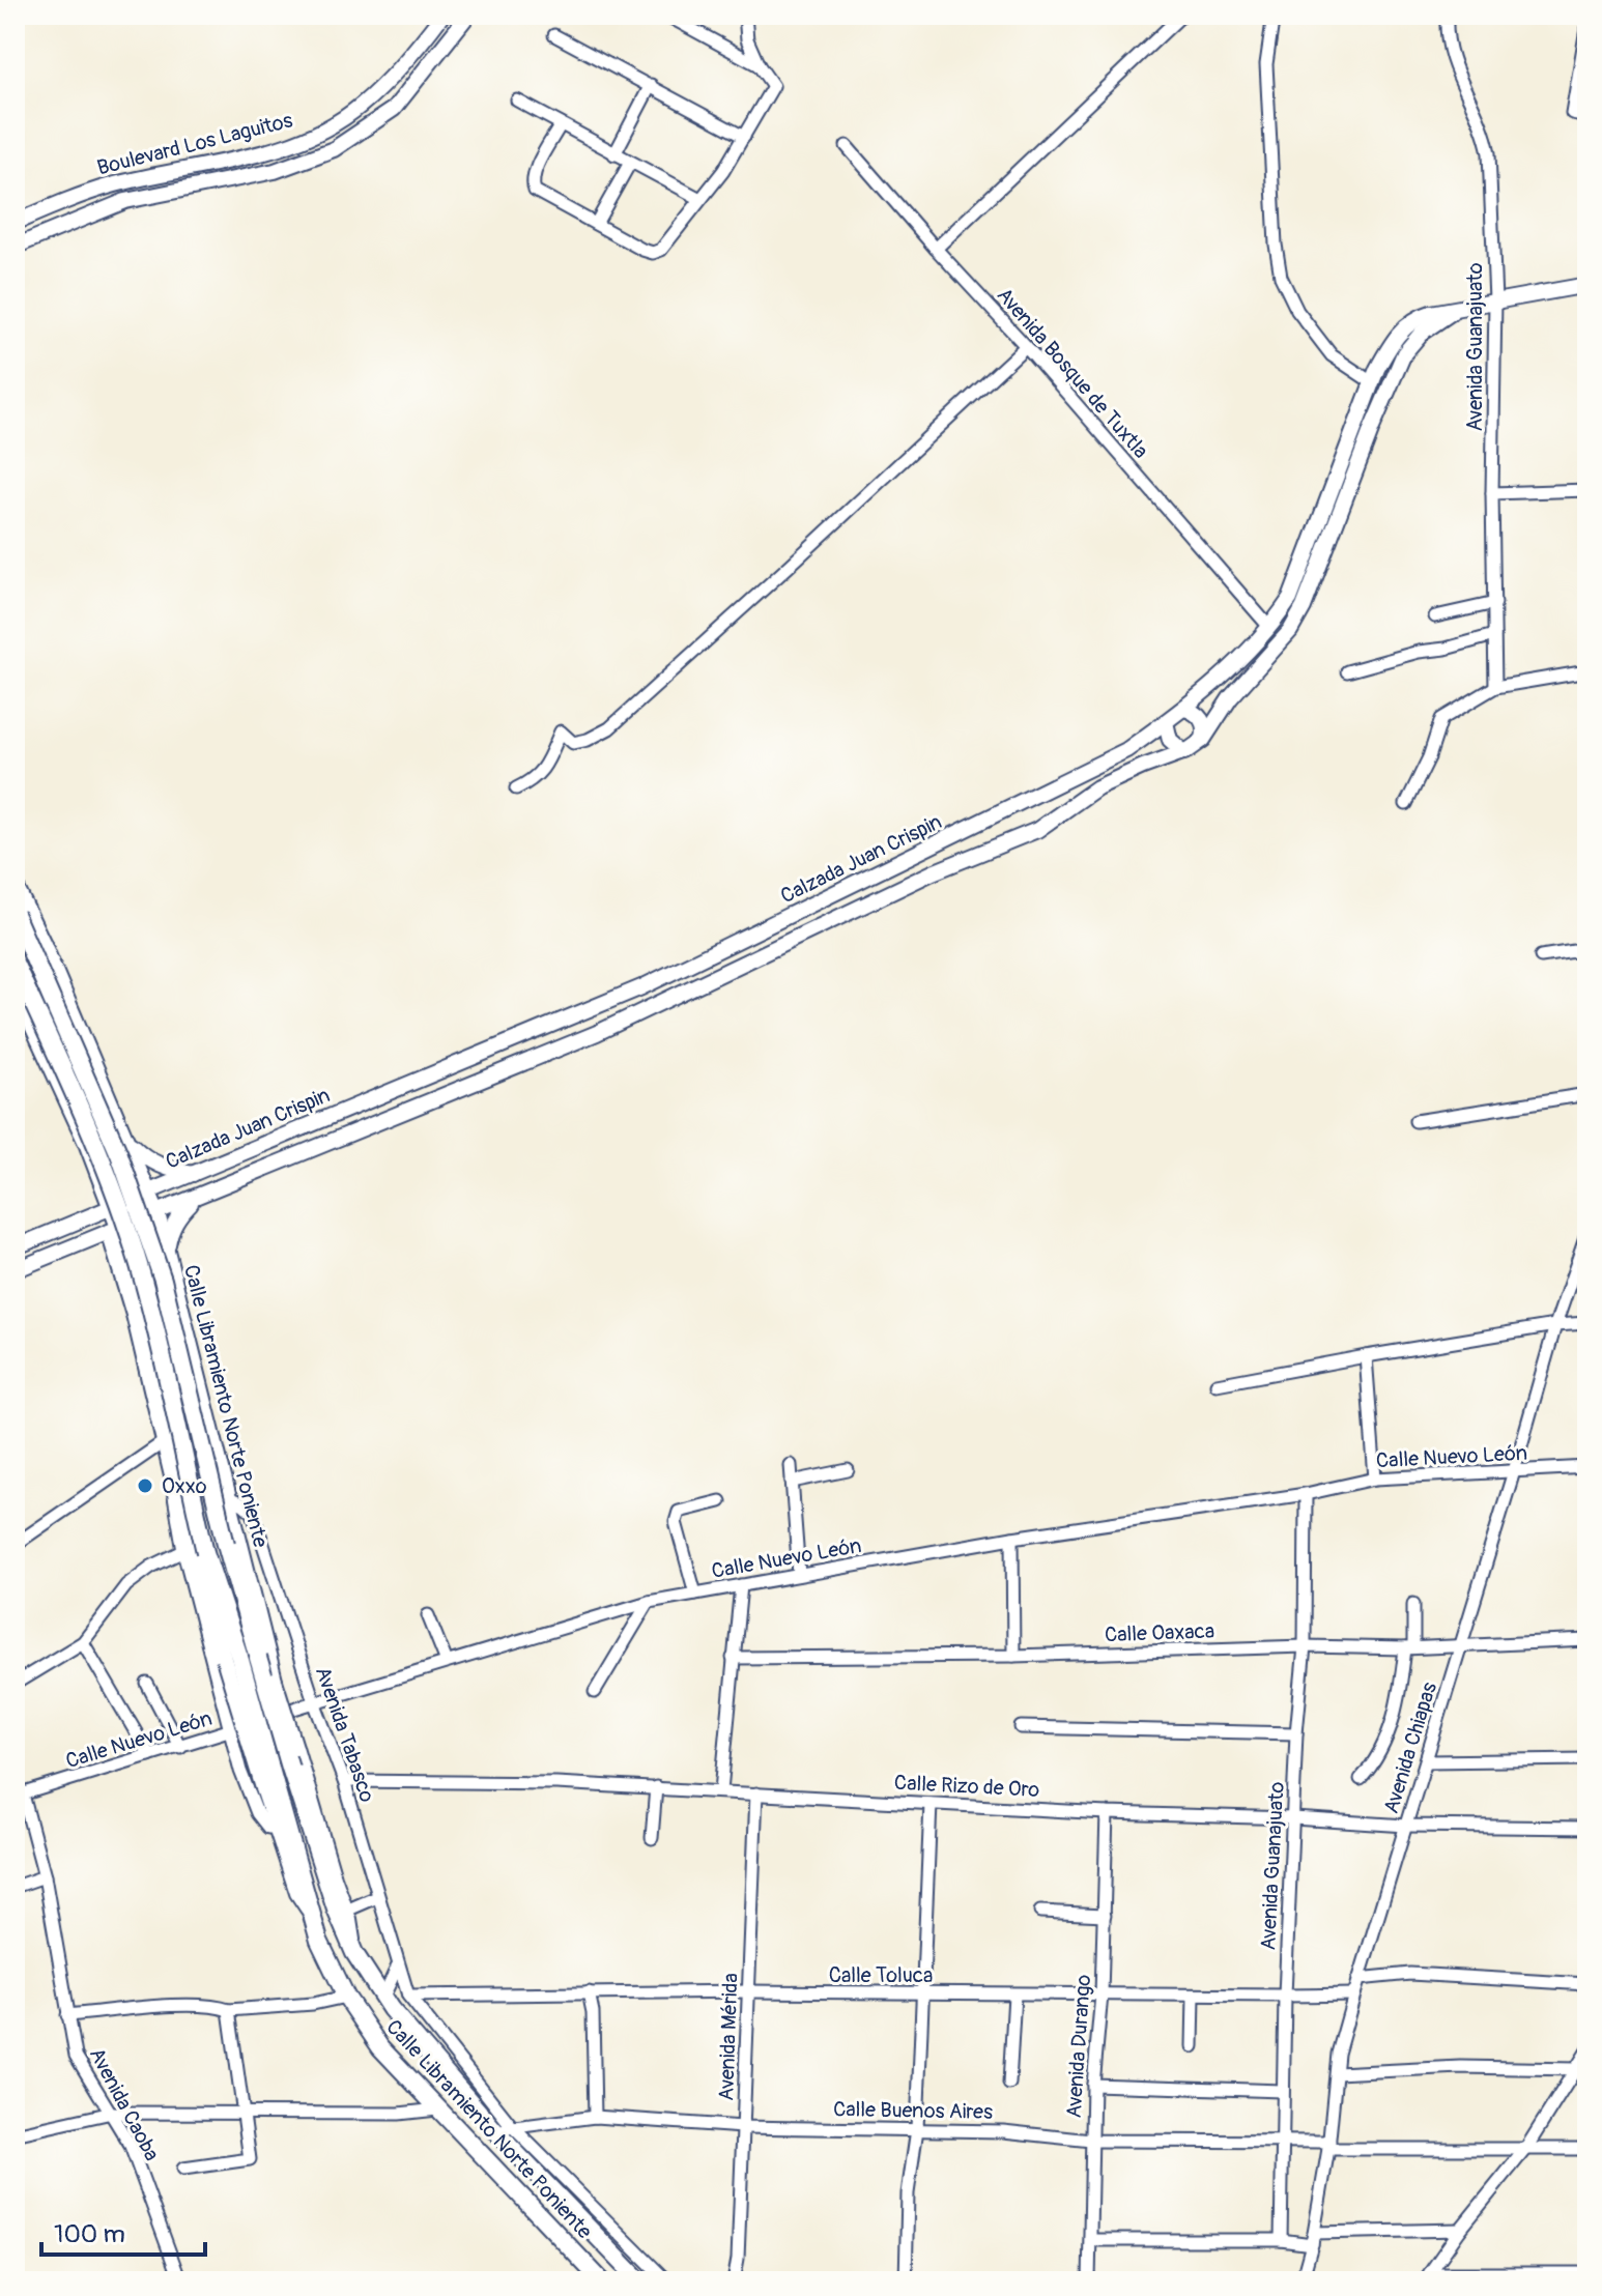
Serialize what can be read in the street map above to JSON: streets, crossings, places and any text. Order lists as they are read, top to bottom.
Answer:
{
  "streets": {
    "highway": ["Calle Libramiento Norte Poniente"],
    "main road": ["Boulevard Los Laguitos", "Calzada Juan Crispin"],
    "street": [
      "Avenida Guanajuato",
      "Avenida Bosque de Tuxtla",
      "Calle Nuevo León",
      "Calle Oaxaca",
      "Avenida Tabasco",
      "Avenida Chiapas",
      "Calle Rizo de Oro",
      "Calle Toluca",
      "Avenida Mérida",
      "Avenida Durango",
      "Avenida Caoba",
      "Calle Buenos Aires"
    ]
  },
  "crossings": [
    ["Avenida Guanajuato", "Calzada Juan Crispin"],
    ["Avenida Guanajuato", "Calle Nuevo León"],
    ["Avenida Guanajuato", "Calle Oaxaca"],
    ["Avenida Guanajuato", "Calle Rizo de Oro"],
    ["Avenida Guanajuato", "Calle Toluca"],
    ["Avenida Guanajuato", "Calle Buenos Aires"],
    ["Avenida Bosque de Tuxtla", "Calzada Juan Crispin"],
    ["Calzada Juan Crispin", "Calle Libramiento Norte Poniente"],
    ["Calle Libramiento Norte Poniente", "Avenida Tabasco"],
    ["Calle Libramiento Norte Poniente", "Calle Buenos Aires"],
    ["Calle Nuevo León", "Avenida Tabasco"],
    ["Calle Nuevo León", "Avenida Chiapas"],
    ["Calle Nuevo León", "Avenida Caoba"],
    ["Calle Oaxaca", "Avenida Chiapas"],
    ["Avenida Tabasco", "Calle Rizo de Oro"],
    ["Avenida Tabasco", "Calle Toluca"],
    ["Avenida Tabasco", "Calle Buenos Aires"],
    ["Avenida Chiapas", "Calle Rizo de Oro"],
    ["Avenida Chiapas", "Calle Toluca"],
    ["Avenida Chiapas", "Calle Buenos Aires"],
    ["Calle Rizo de Oro", "Avenida Mérida"],
    ["Calle Rizo de Oro", "Avenida Durango"],
    ["Calle Toluca", "Avenida Mérida"],
    ["Calle Toluca", "Avenida Durango"],
    ["Avenida Mérida", "Calle Buenos Aires"],
    ["Avenida Durango", "Calle Buenos Aires"]
  ],
  "places": ["Oxxo"],
  "scale_bar": "100 m"
}
